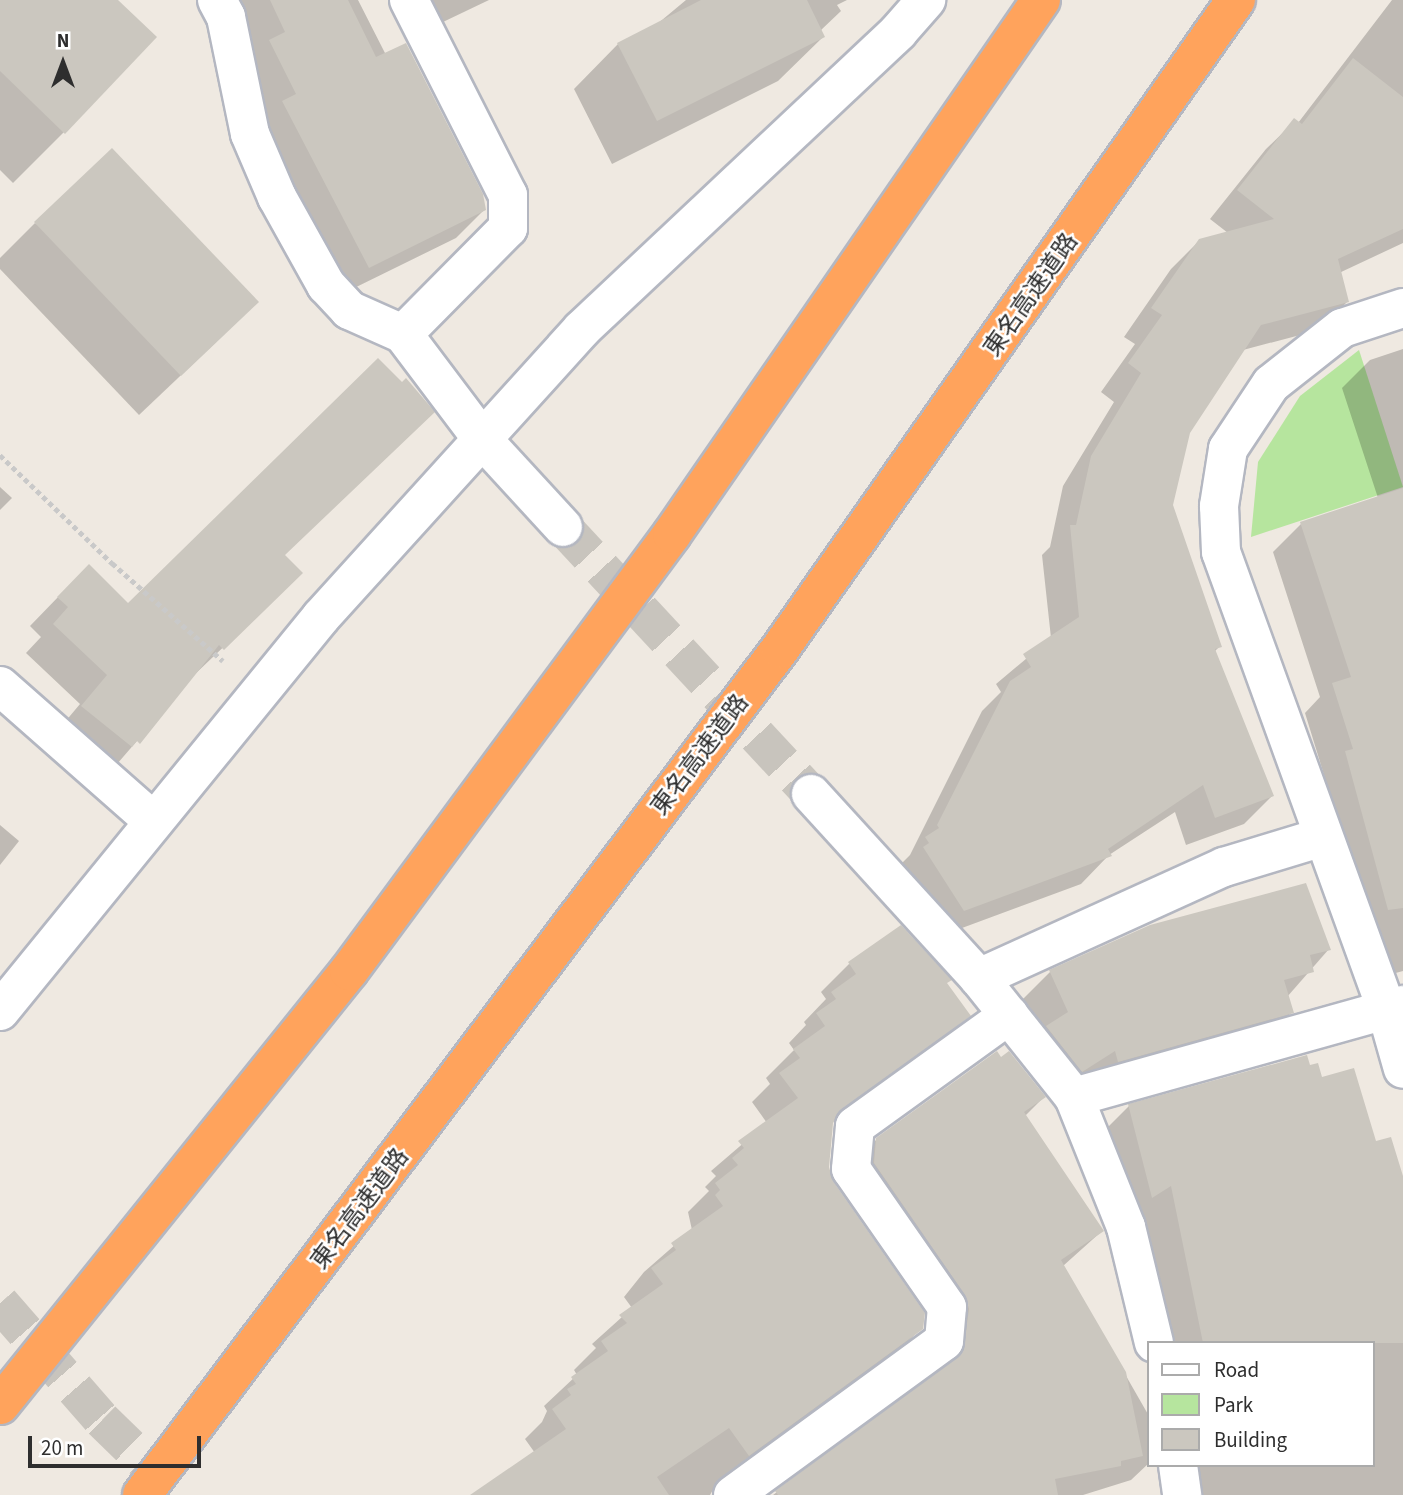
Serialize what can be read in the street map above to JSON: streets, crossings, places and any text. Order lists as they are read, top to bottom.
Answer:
{
  "streets": {
    "highway": ["東名高速道路"]
  },
  "legend": ["Road", "Park", "Building"],
  "scale_bar": "20 m",
  "north": "top"
}
